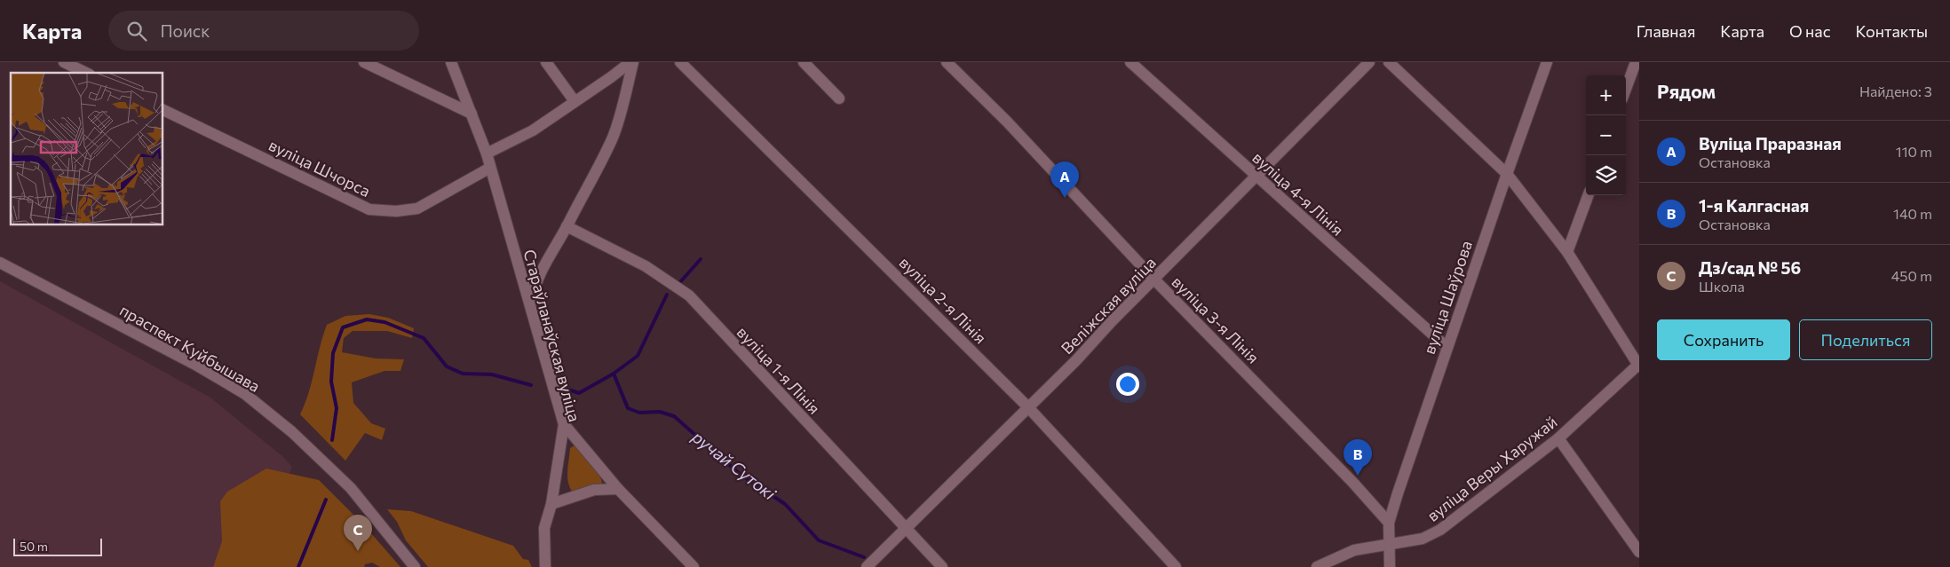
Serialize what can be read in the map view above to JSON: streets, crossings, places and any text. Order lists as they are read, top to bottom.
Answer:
{
  "streets": {
    "street": [
      "вуліца Шчорса",
      "вуліца 4-я Лінія",
      "вуліца Шаўрова",
      "вуліца 2-я Лінія",
      "Веліжская вуліца",
      "вуліца 3-я Лінія",
      "Стараўланаўская вуліца",
      "праспект Куйбышава",
      "вуліца 1-я Лінія",
      "вуліца Веры Харужай"
    ]
  },
  "crossings": [
    ["вуліца Шчорса", "Стараўланаўская вуліца"],
    ["вуліца 4-я Лінія", "вуліца Шаўрова"],
    ["вуліца 4-я Лінія", "Веліжская вуліца"],
    ["вуліца Шаўрова", "вуліца 3-я Лінія"],
    ["вуліца Шаўрова", "вуліца Веры Харужай"],
    ["вуліца 2-я Лінія", "Веліжская вуліца"],
    ["Веліжская вуліца", "вуліца 3-я Лінія"],
    ["Веліжская вуліца", "вуліца 1-я Лінія"]
  ],
  "water": ["ручай Сутокі"],
  "scale_bar": "50 m",
  "page": {
    "header": "Карта",
    "search": "Поиск",
    "nav": [
      "Главная",
      "Карта",
      "О нас",
      "Контакты"
    ],
    "heading": ["Рядом", "Найдено: 3"],
    "map_buttons": ["+", "−"],
    "list": [
      {
        "mark": "A",
        "name": "Вуліца Праразная",
        "note": "Остановка",
        "value": "110 m"
      },
      {
        "mark": "B",
        "name": "1-я Калгасная",
        "note": "Остановка",
        "value": "140 m"
      },
      {
        "mark": "C",
        "name": "Дз/сад № 56",
        "note": "Школа",
        "value": "450 m"
      }
    ],
    "pins": ["A", "B", "C"],
    "buttons": ["Сохранить", "Поделиться"],
    "scale": "50 m"
  }
}
